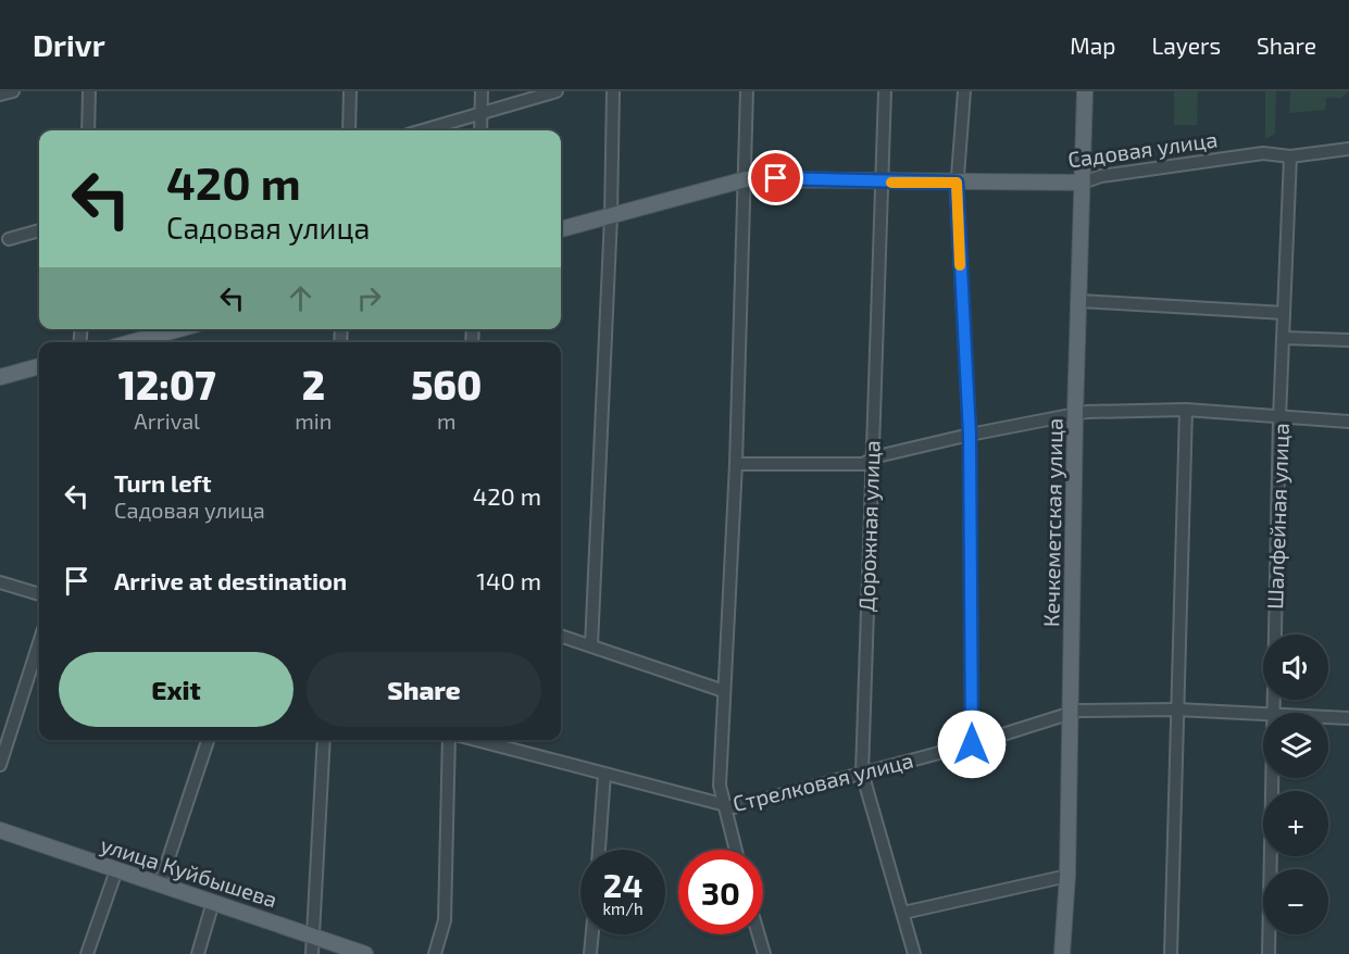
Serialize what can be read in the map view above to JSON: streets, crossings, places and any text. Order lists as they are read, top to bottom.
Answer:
{
  "streets": {
    "main road": ["Садовая улица", "Кечкеметская улица", "улица Куйбышева"],
    "street": ["Шалфейная улица", "Дорожная улица", "Стрелковая улица"]
  },
  "crossings": [
    ["Садовая улица", "Шалфейная улица"],
    ["Садовая улица", "Кечкеметская улица"],
    ["Садовая улица", "Дорожная улица"],
    ["Кечкеметская улица", "Стрелковая улица"],
    ["Дорожная улица", "Стрелковая улица"]
  ],
  "page": {
    "header": "Drivr",
    "nav": ["Map", "Layers", "Share"],
    "turn": ["420 m", "Садовая улица"],
    "eta": [
      "12:07",
      "Arrival",
      "2",
      "min",
      "560",
      "m"
    ],
    "list": [
      {
        "name": "Turn left",
        "note": "Садовая улица",
        "value": "420 m"
      },
      {
        "name": "Arrive at destination",
        "value": "140 m"
      }
    ],
    "map_buttons": ["+", "−"],
    "buttons": ["Exit", "Share"],
    "speed": "24 km/h",
    "limit": "30"
  }
}
